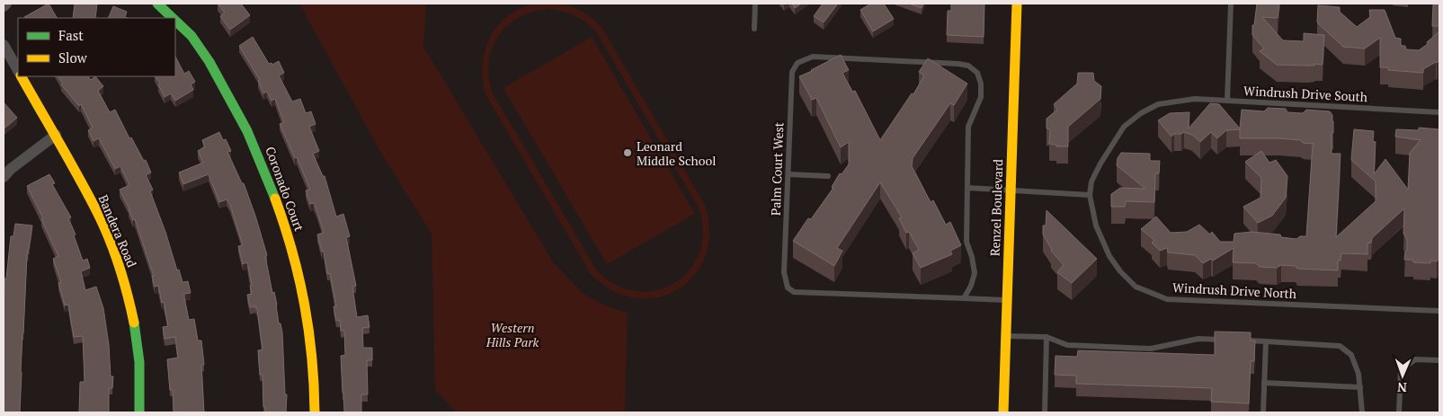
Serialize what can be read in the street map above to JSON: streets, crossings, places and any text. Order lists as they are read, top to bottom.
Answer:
{
  "streets": {
    "street": ["Coronado Court", "Renzel Boulevard", "Bandera Road"],
    "lane": ["Windrush Drive South", "Palm Court West", "Windrush Drive North"]
  },
  "crossings": [
    ["Windrush Drive South", "Windrush Drive North"]
  ],
  "parks": ["Western Hills Park"],
  "places": ["Leonard Middle School"],
  "legend": ["Fast", "Slow"],
  "north": "bottom"
}
